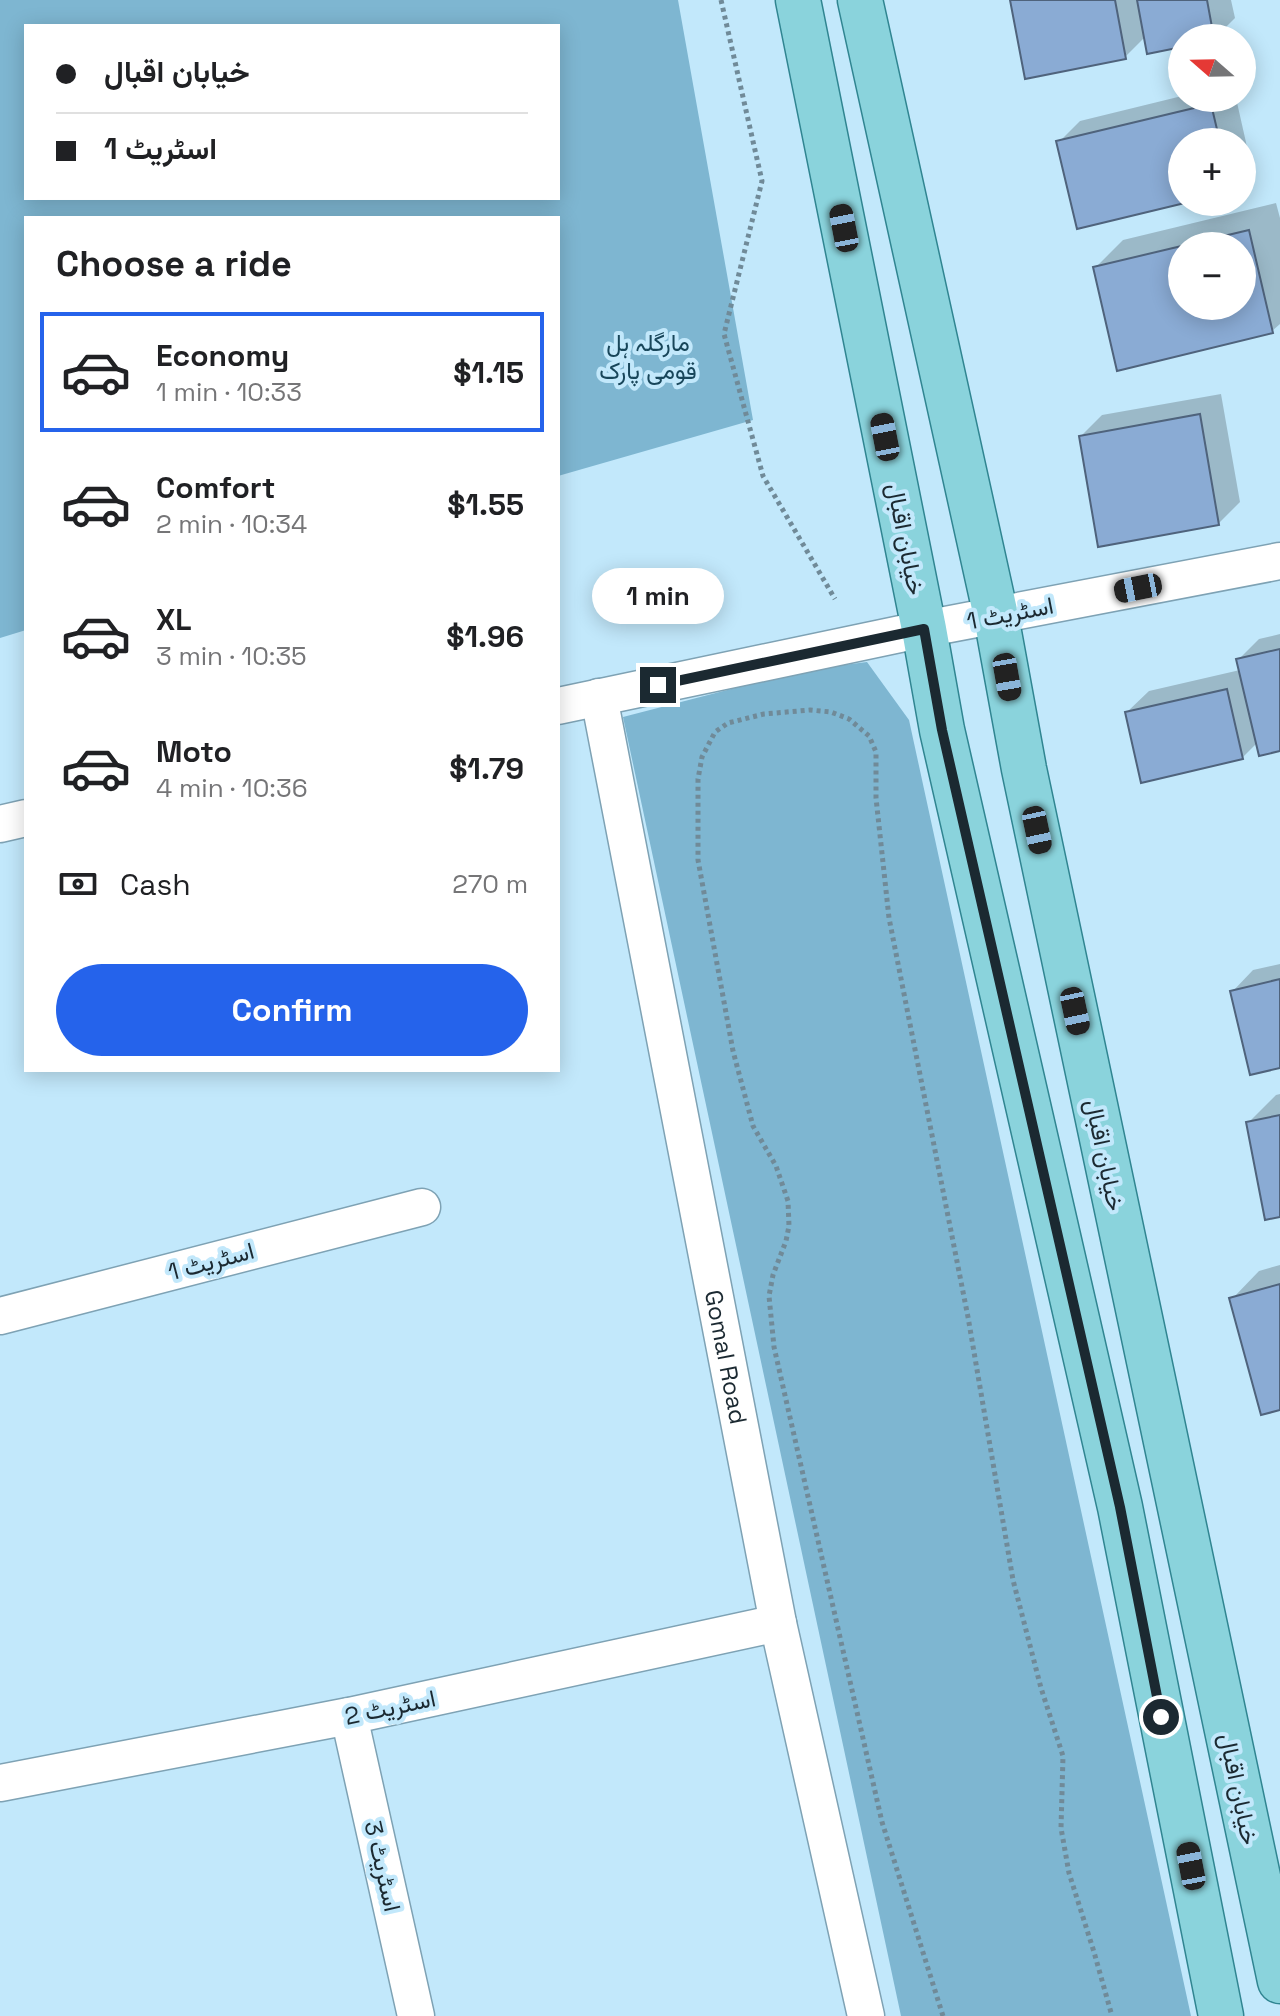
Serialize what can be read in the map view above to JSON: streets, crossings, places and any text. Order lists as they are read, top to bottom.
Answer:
{
  "streets": {
    "main road": ["خیابان اقبال"],
    "street": [
      "اسٹریٹ 1",
      "Gomal Road",
      "اسٹریٹ 2",
      "اسٹریٹ 3"
    ]
  },
  "crossings": [
    ["خیابان اقبال", "اسٹریٹ 1"],
    ["اسٹریٹ 1", "Gomal Road"],
    ["Gomal Road", "اسٹریٹ 2"],
    ["اسٹریٹ 2", "اسٹریٹ 3"]
  ],
  "parks": ["مارگلہ ہل قومی پارک"],
  "north": "left",
  "page": {
    "map_buttons": ["+", "−"],
    "banner": ["خیابان اقبال", "اسٹریٹ 1"],
    "heading": "Choose a ride",
    "list": [
      {
        "name": "Economy",
        "note": "1 min · 10:33",
        "value": "$1.15"
      },
      {
        "name": "Comfort",
        "note": "2 min · 10:34",
        "value": "$1.55"
      },
      {
        "name": "XL",
        "note": "3 min · 10:35",
        "value": "$1.96"
      },
      {
        "name": "Moto",
        "note": "4 min · 10:36",
        "value": "$1.79"
      }
    ],
    "bubble": "1 min",
    "pay": ["Cash", "270 m"],
    "buttons": "Confirm"
  }
}
